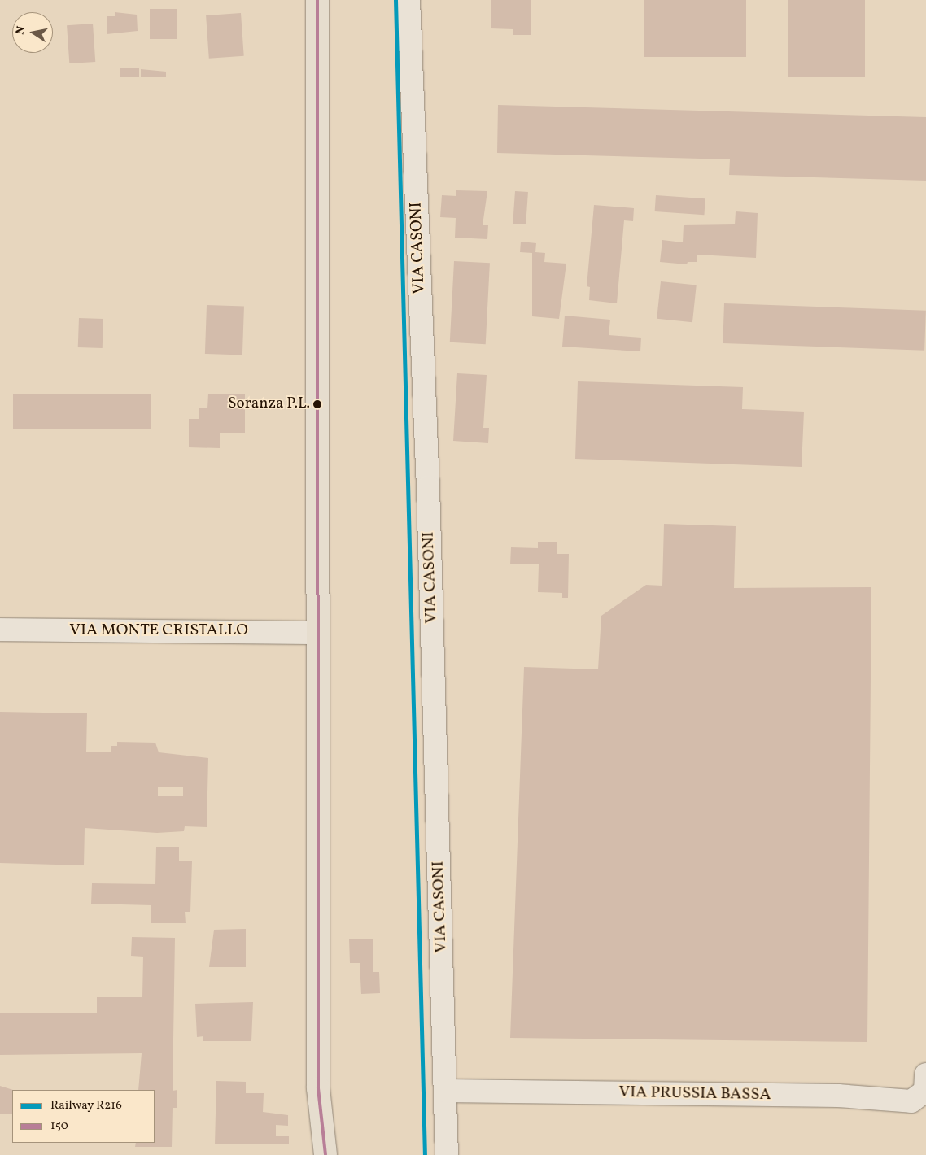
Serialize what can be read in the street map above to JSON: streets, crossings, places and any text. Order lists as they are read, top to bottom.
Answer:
{
  "streets": {
    "street": ["VIA CASONI", "VIA MONTE CRISTALLO", "VIA PRUSSIA BASSA"]
  },
  "crossings": [
    ["VIA CASONI", "VIA PRUSSIA BASSA"]
  ],
  "places": ["Soranza P.L."],
  "lines": ["rail line R216", "transit line 150"],
  "legend": ["Railway R216", "150"],
  "north": "left"
}
